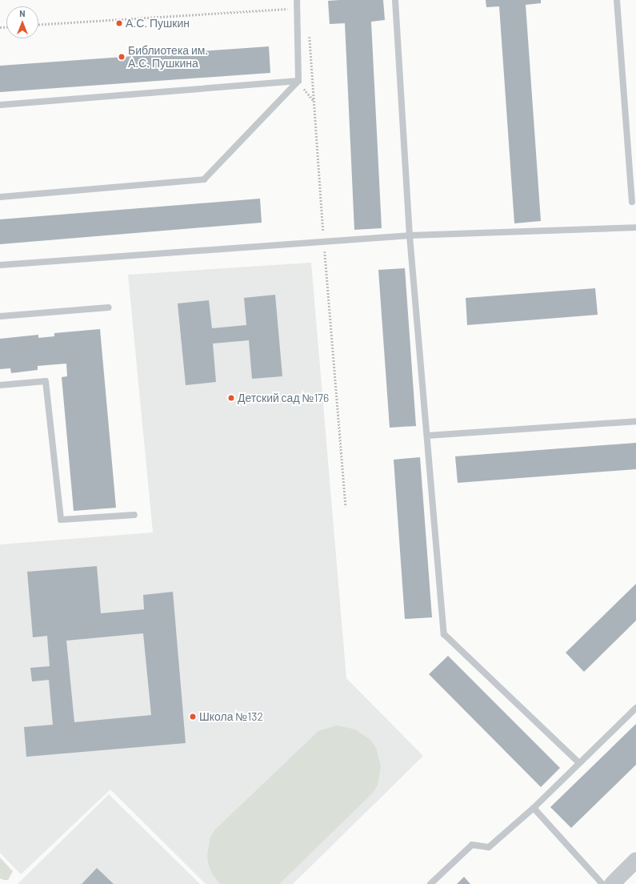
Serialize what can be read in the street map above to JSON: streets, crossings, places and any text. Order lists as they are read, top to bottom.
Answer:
{
  "places": [
    "А.С. Пушкин",
    "Библиотека им. А.С. Пушкина",
    "Детский сад №176",
    "Школа №132"
  ],
  "north": "top"
}
